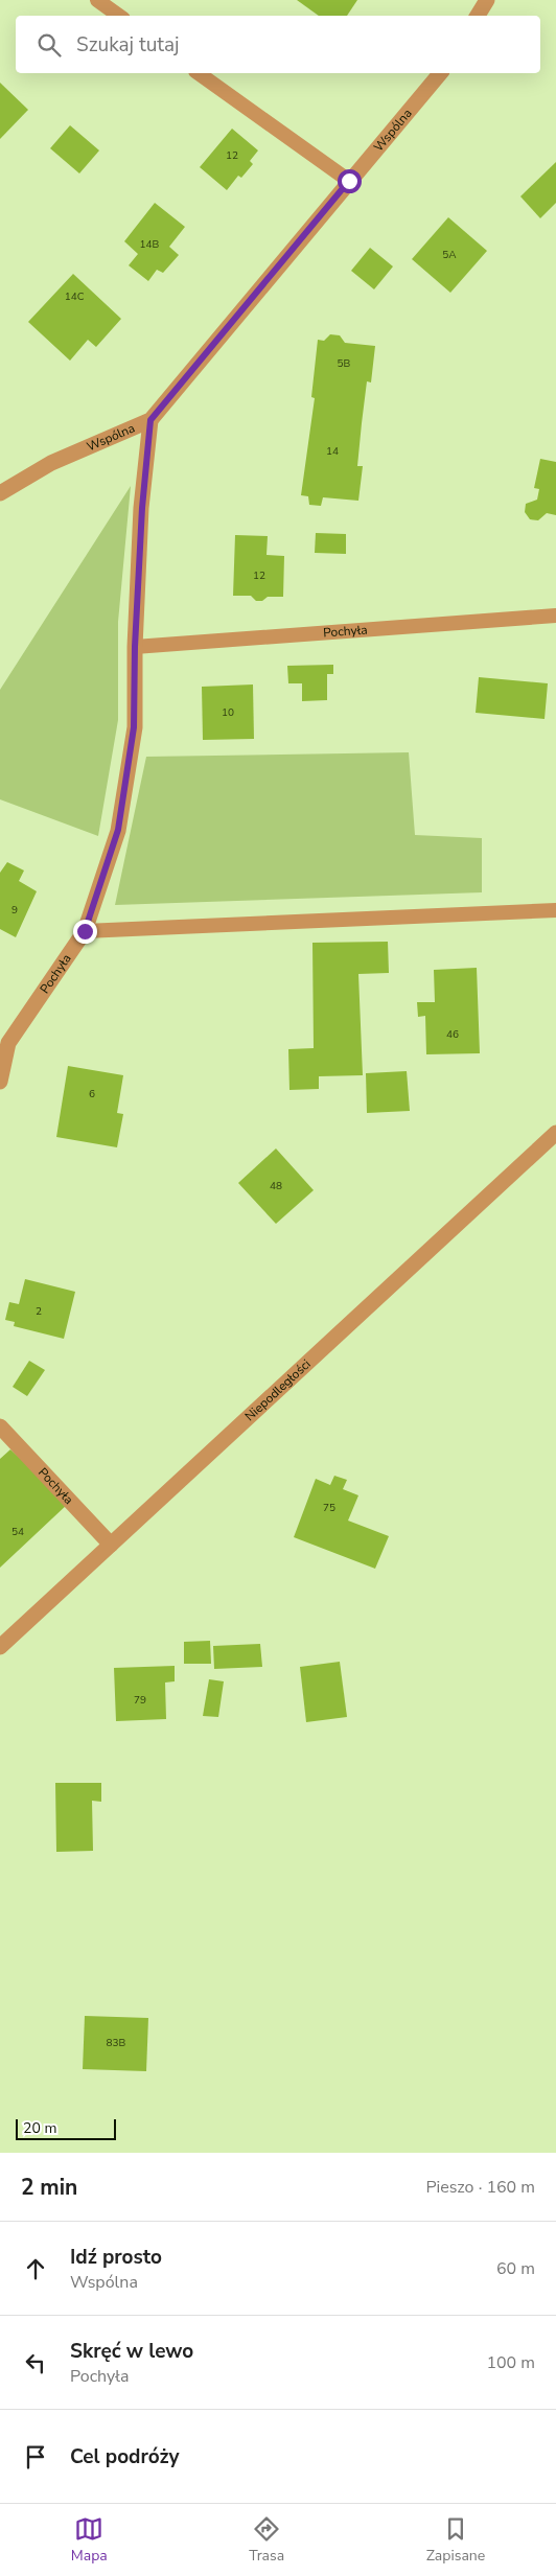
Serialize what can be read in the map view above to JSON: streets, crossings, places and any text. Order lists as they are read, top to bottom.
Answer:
{
  "streets": {
    "street": ["Wspólna", "Pochyła", "Niepodległości"]
  },
  "crossings": [
    ["Wspólna", "Pochyła"],
    ["Pochyła", "Niepodległości"]
  ],
  "house_numbers": [
    "12",
    "14B",
    "5A",
    "14C",
    "5B",
    "14",
    "12",
    "10",
    "9",
    "46",
    "6",
    "48",
    "2",
    "75",
    "54",
    "79",
    "83B"
  ],
  "scale_bar": "20 m",
  "page": {
    "search": "Szukaj tutaj",
    "scale": "20 m",
    "heading": ["2 min", "Pieszo · 160 m"],
    "list": [
      ["Idź prosto", "Wspólna", "60 m"],
      ["Skręć w lewo", "Pochyła", "100 m"],
      "Cel podróży"
    ],
    "nav": ["Mapa", "Trasa", "Zapisane"]
  }
}
